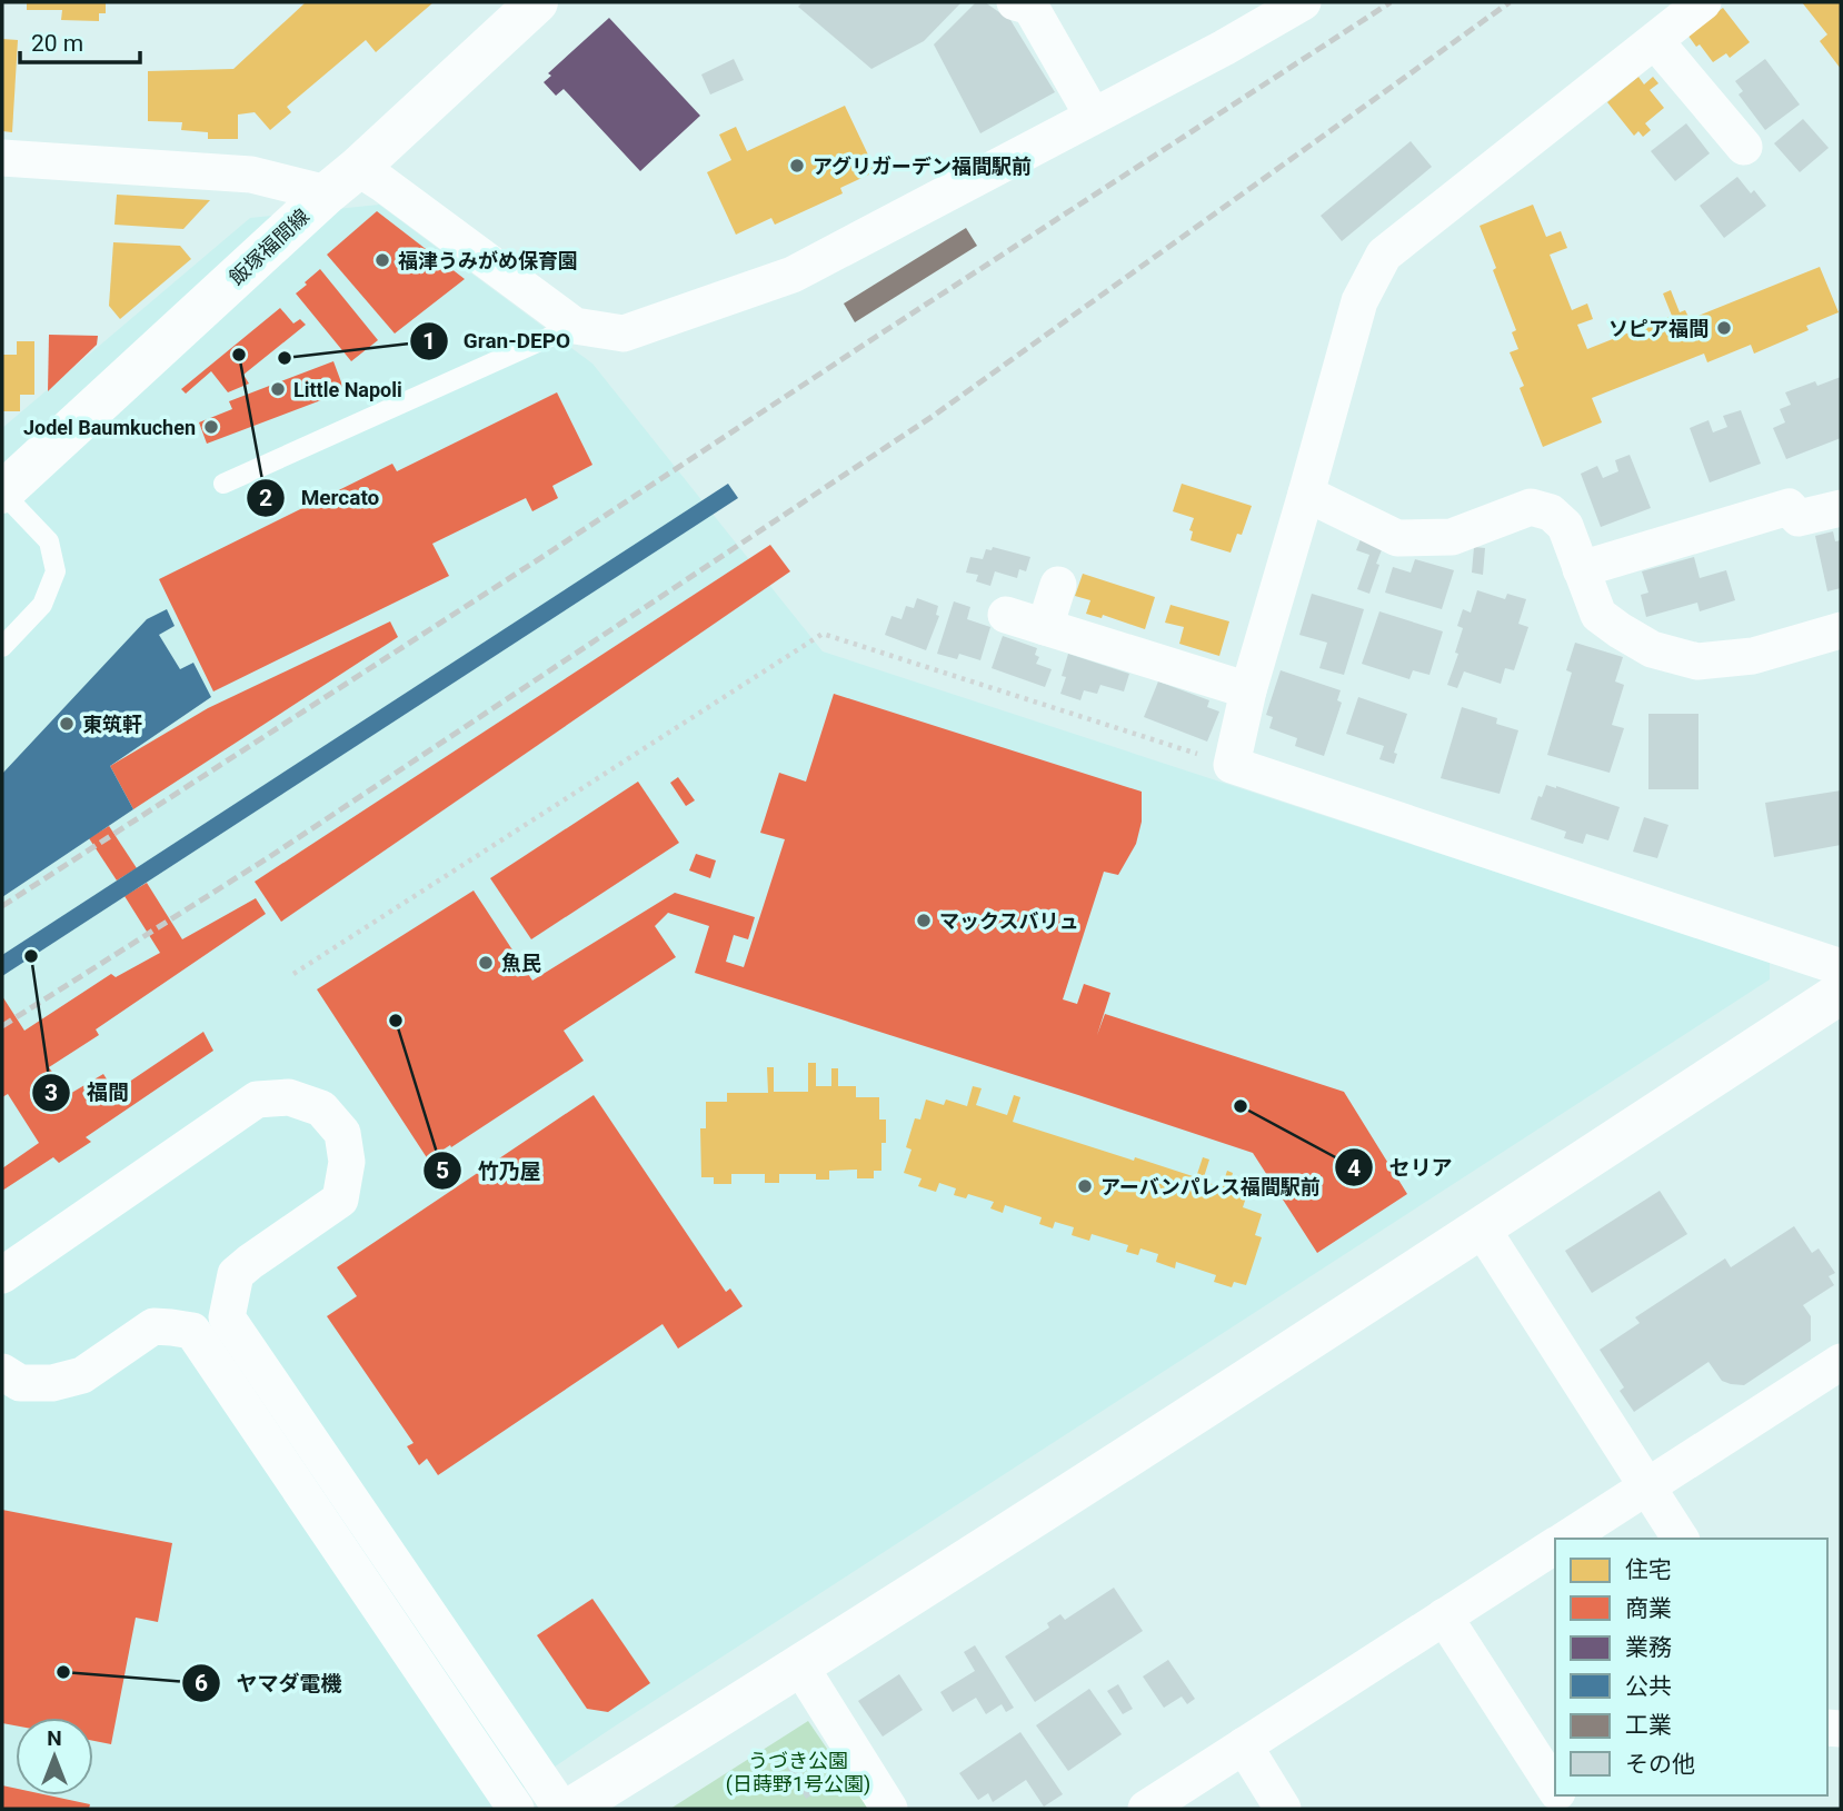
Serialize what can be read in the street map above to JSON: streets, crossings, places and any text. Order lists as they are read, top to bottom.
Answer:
{
  "streets": {
    "street": ["飯塚福間線"]
  },
  "parks": ["うづき公園 (日蒔野1号公園)"],
  "places": [
    "アグリガーデン福間駅前",
    "福津うみがめ保育園",
    "ソピア福間",
    "Mercato",
    "Gran-DEPO",
    "Little Napoli",
    "Jodel Baumkuchen",
    "東筑軒",
    "マックスバリュ",
    "福間",
    "魚民",
    "竹乃屋",
    "セリア",
    "アーバンパレス福間駅前",
    "ヤマダ電機"
  ],
  "legend": [
    "住宅",
    "商業",
    "業務",
    "公共",
    "工業",
    "その他"
  ],
  "scale_bar": "20 m",
  "north": "top"
}
